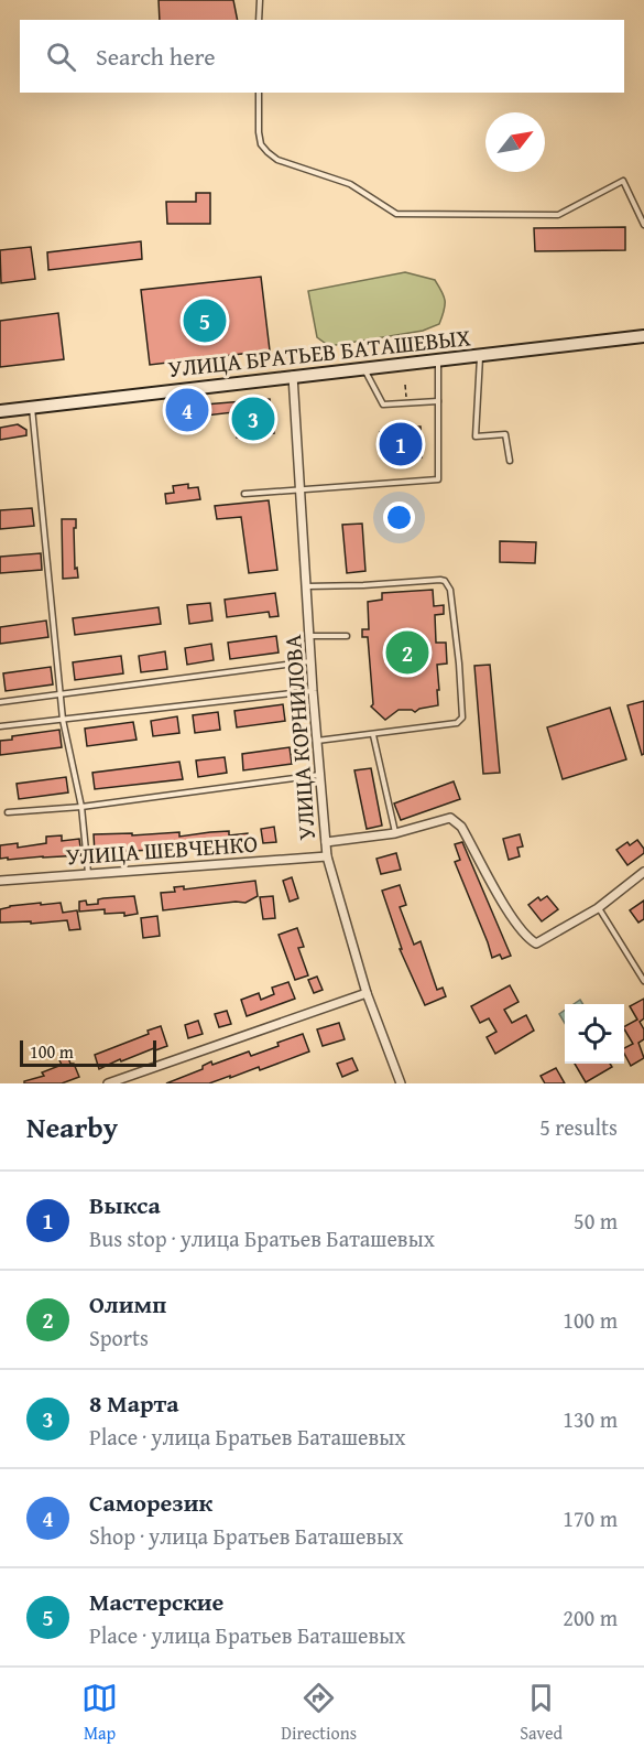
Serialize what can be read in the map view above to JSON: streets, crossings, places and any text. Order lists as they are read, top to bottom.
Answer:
{
  "streets": {
    "street": ["УЛИЦА БРАТЬЕВ БАТАШЕВЫХ", "УЛИЦА КОРНИЛОВА", "УЛИЦА ШЕВЧЕНКО"]
  },
  "crossings": [
    ["УЛИЦА БРАТЬЕВ БАТАШЕВЫХ", "УЛИЦА КОРНИЛОВА"],
    ["УЛИЦА КОРНИЛОВА", "УЛИЦА ШЕВЧЕНКО"]
  ],
  "scale_bar": "100 m",
  "north": "top right",
  "page": {
    "search": "Search here",
    "pins": [
      "5",
      "4",
      "3",
      "1",
      "2"
    ],
    "scale": "100 m",
    "heading": ["Nearby", "5 results"],
    "list": [
      {
        "mark": "1",
        "name": "Выкса",
        "note": "Bus stop · улица Братьев Баташевых",
        "value": "50 m"
      },
      {
        "mark": "2",
        "name": "Олимп",
        "note": "Sports",
        "value": "100 m"
      },
      {
        "mark": "3",
        "name": "8 Марта",
        "note": "Place · улица Братьев Баташевых",
        "value": "130 m"
      },
      {
        "mark": "4",
        "name": "Саморезик",
        "note": "Shop · улица Братьев Баташевых",
        "value": "170 m"
      },
      {
        "mark": "5",
        "name": "Мастерские",
        "note": "Place · улица Братьев Баташевых",
        "value": "200 m"
      }
    ],
    "nav": ["Map", "Directions", "Saved"]
  }
}
